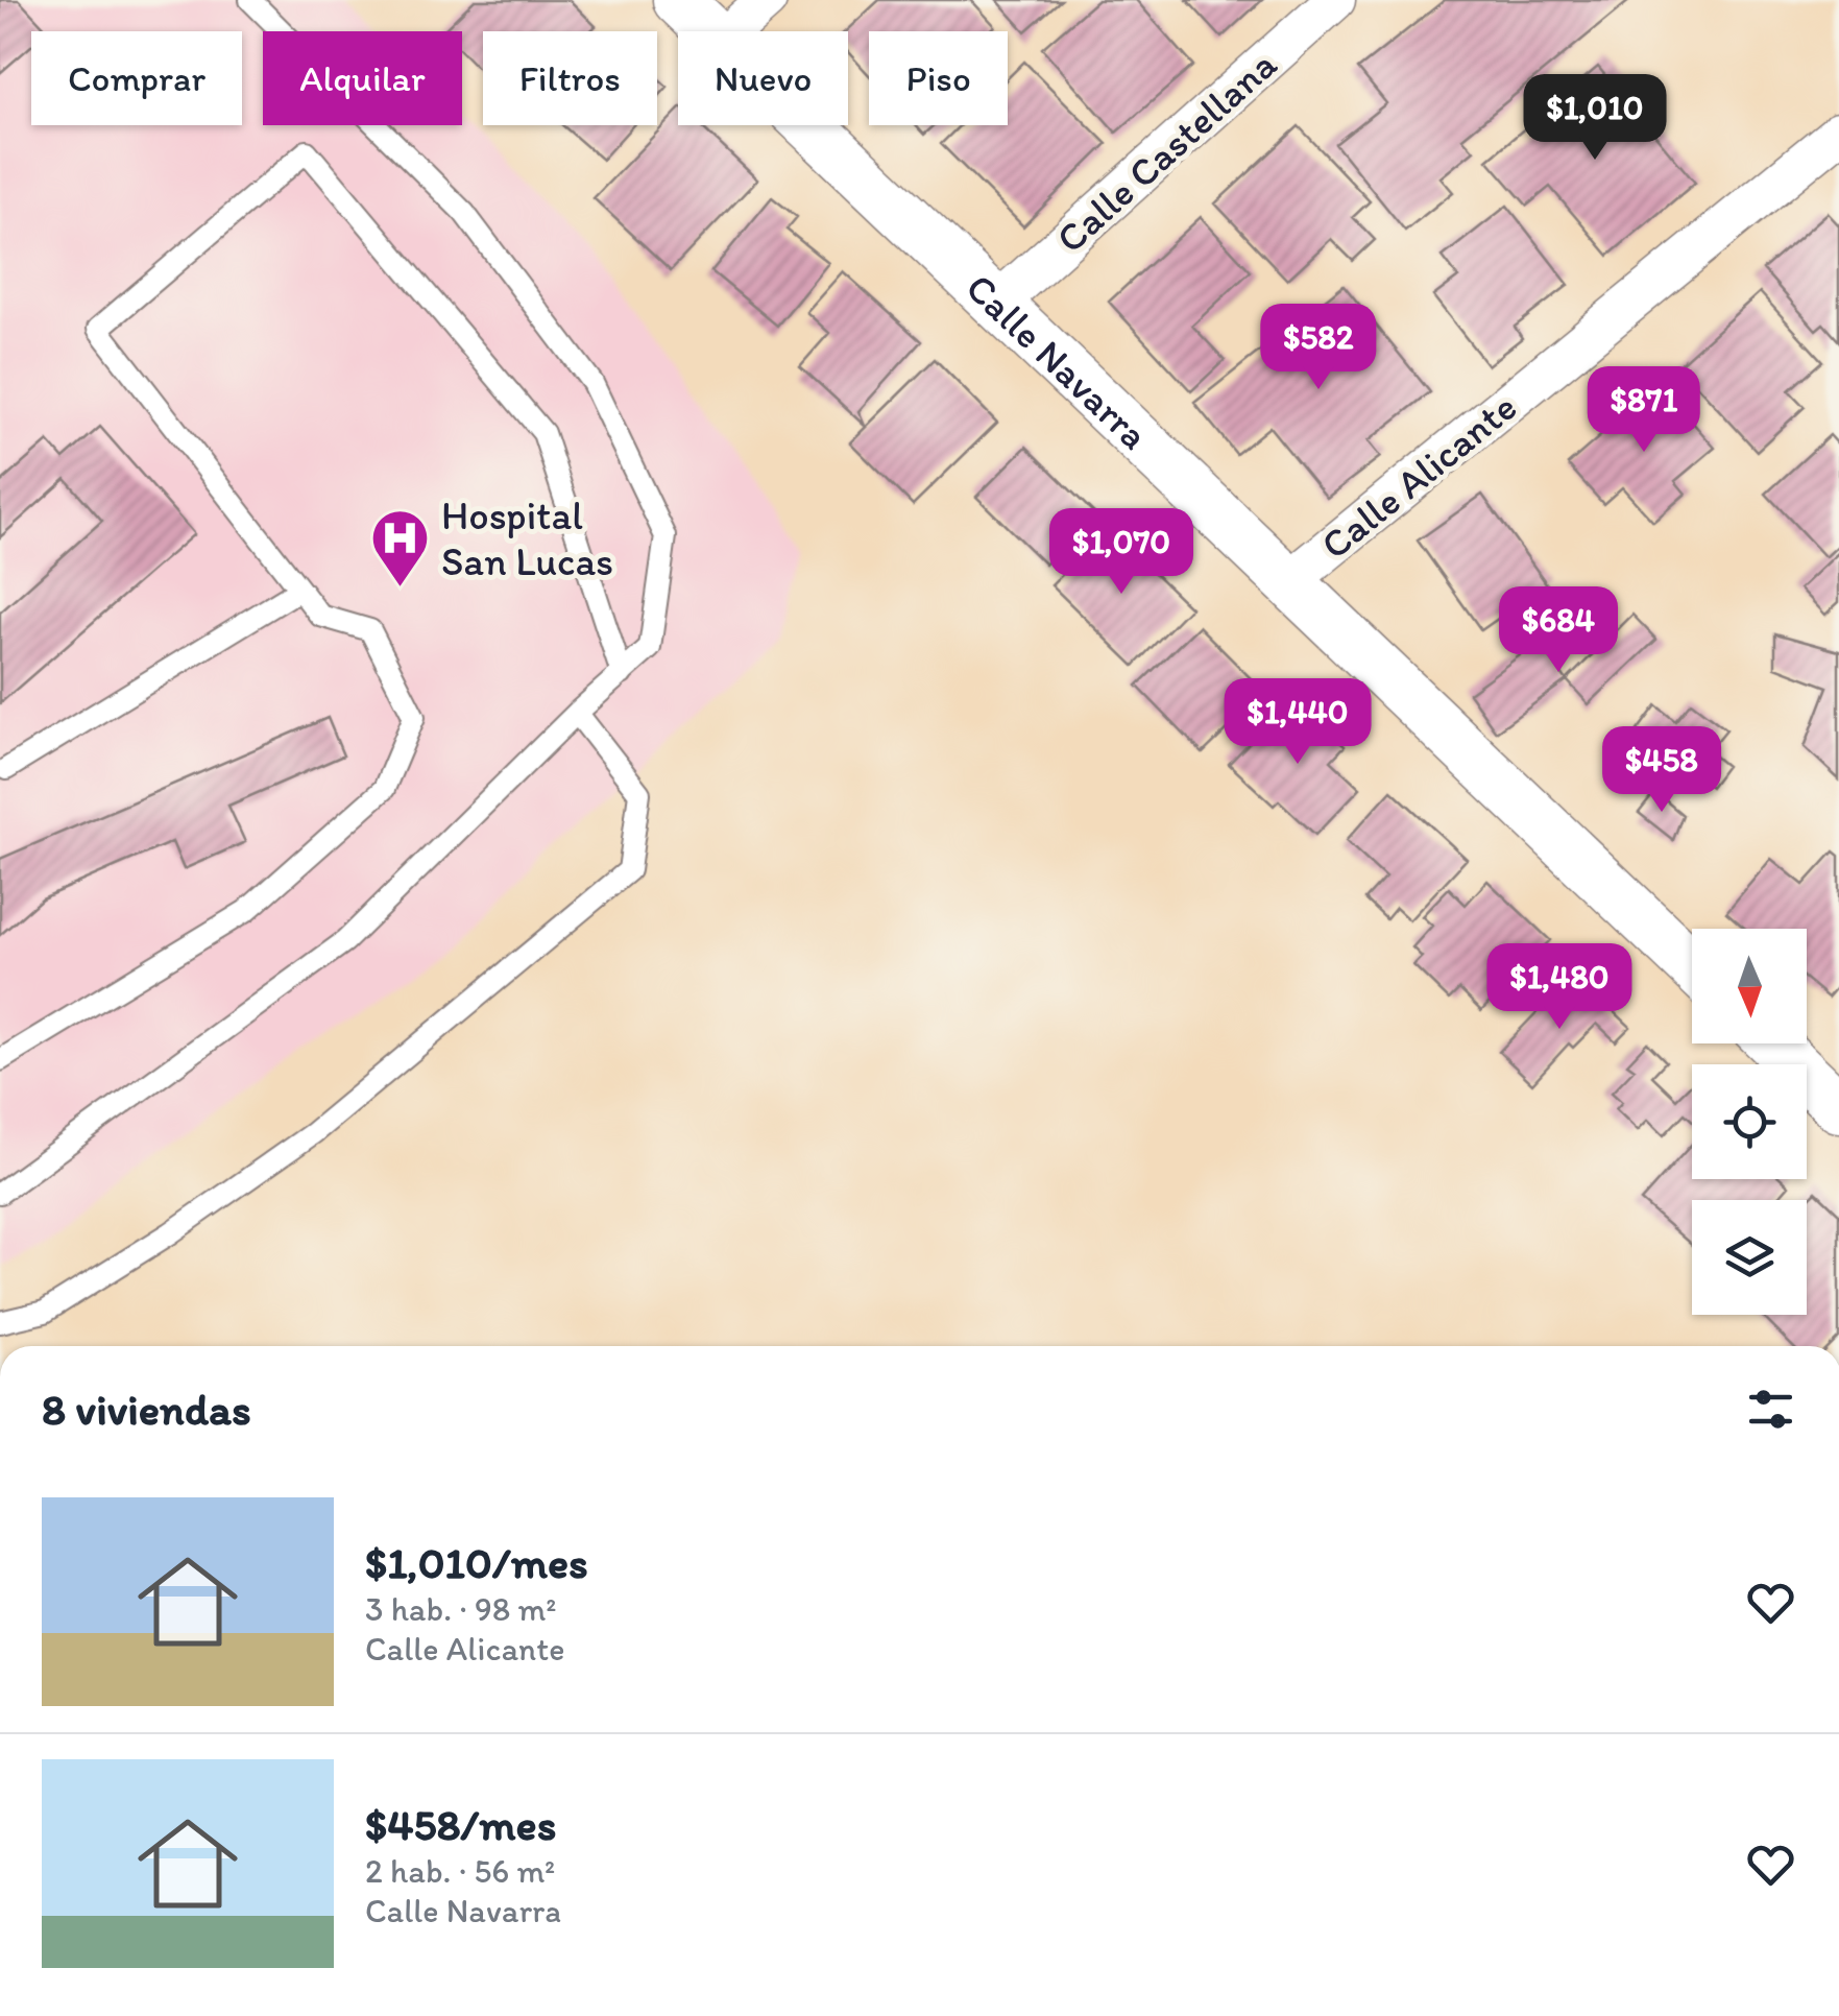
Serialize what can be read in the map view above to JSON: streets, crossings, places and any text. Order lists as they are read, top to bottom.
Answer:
{
  "streets": {
    "street": ["Calle Castellana", "Calle Navarra", "Calle Alicante"]
  },
  "crossings": [
    ["Calle Castellana", "Calle Navarra"],
    ["Calle Navarra", "Calle Alicante"]
  ],
  "places": {
    "hospital": ["Hospital San Lucas"]
  },
  "north": "bottom",
  "page": {
    "chip": [
      "Comprar",
      "Alquilar",
      "Filtros",
      "Nuevo",
      "Piso"
    ],
    "price": [
      "$1,010",
      "$582",
      "$871",
      "$1,070",
      "$684",
      "$1,440",
      "$458",
      "$1,480"
    ],
    "heading": "8 viviendas",
    "list": [
      {
        "name": "$1,010/mes",
        "note": "3 hab. · 98 m² · Calle Alicante"
      },
      {
        "name": "$458/mes",
        "note": "2 hab. · 56 m² · Calle Navarra"
      }
    ]
  }
}
